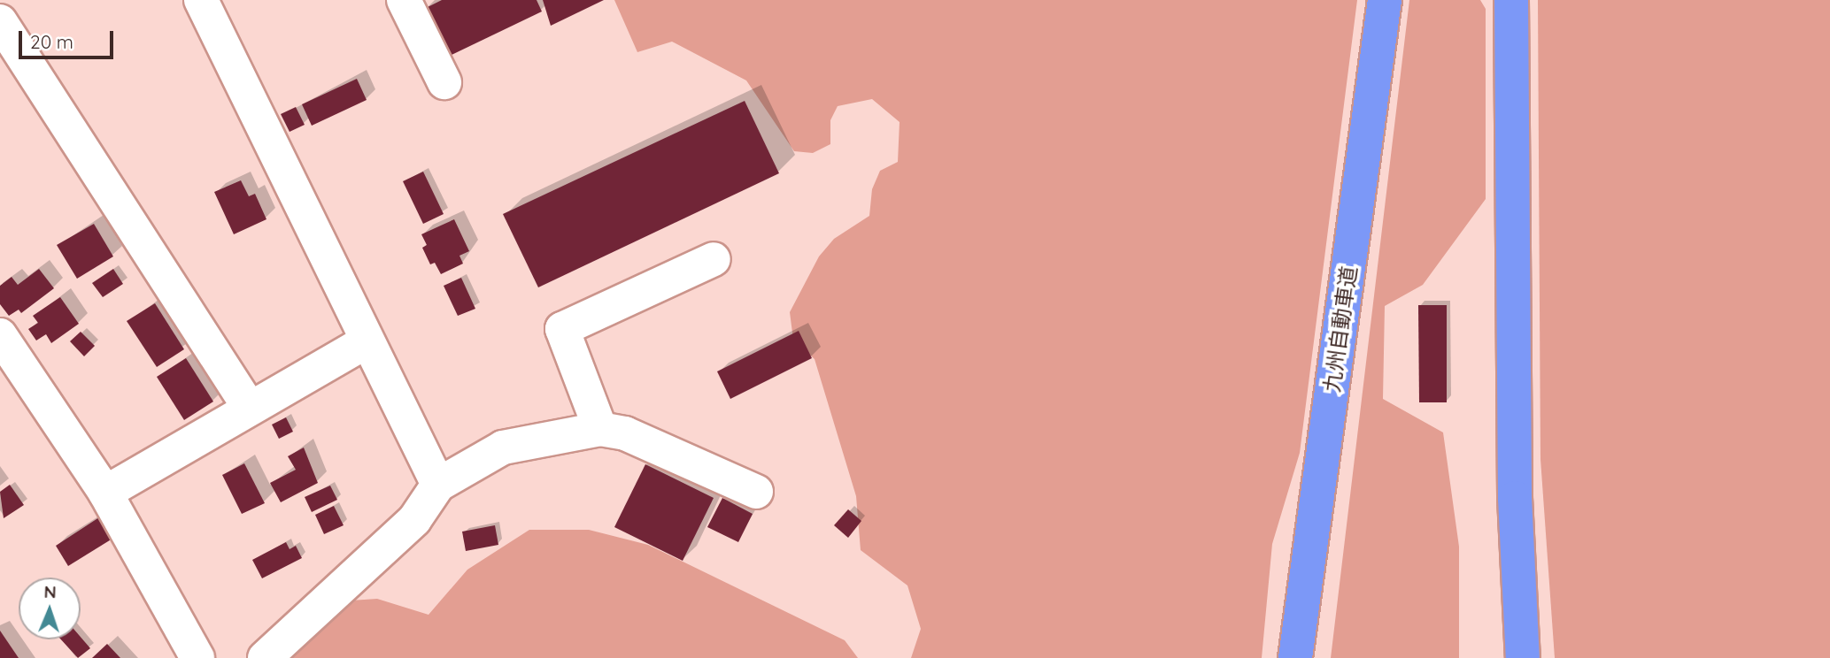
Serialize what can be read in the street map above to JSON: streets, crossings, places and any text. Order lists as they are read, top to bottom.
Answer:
{
  "streets": {
    "highway": ["九州自動車道"]
  },
  "scale_bar": "20 m",
  "north": "top"
}
